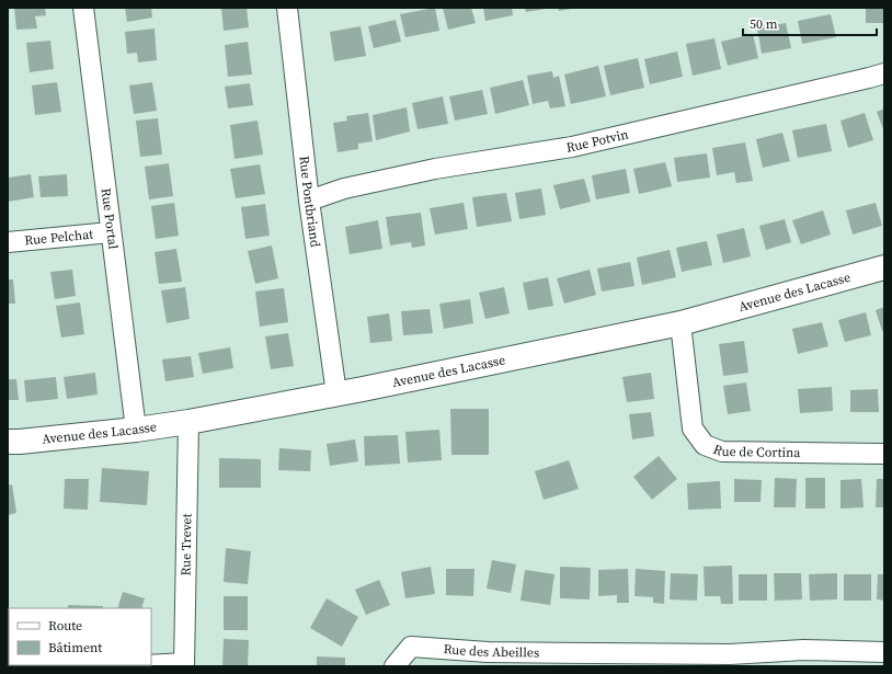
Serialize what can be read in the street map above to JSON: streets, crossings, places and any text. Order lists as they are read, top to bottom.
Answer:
{
  "streets": {
    "street": [
      "Rue Potvin",
      "Rue Pontbriand",
      "Rue Portal",
      "Rue Pelchat",
      "Avenue des Lacasse",
      "Rue de Cortina",
      "Rue Trevet",
      "Rue des Abeilles"
    ]
  },
  "crossings": [
    ["Rue Potvin", "Rue Pontbriand"],
    ["Rue Pontbriand", "Avenue des Lacasse"],
    ["Rue Portal", "Rue Pelchat"],
    ["Rue Portal", "Avenue des Lacasse"],
    ["Avenue des Lacasse", "Rue de Cortina"],
    ["Avenue des Lacasse", "Rue Trevet"]
  ],
  "legend": ["Route", "Bâtiment"],
  "scale_bar": "50 m"
}
